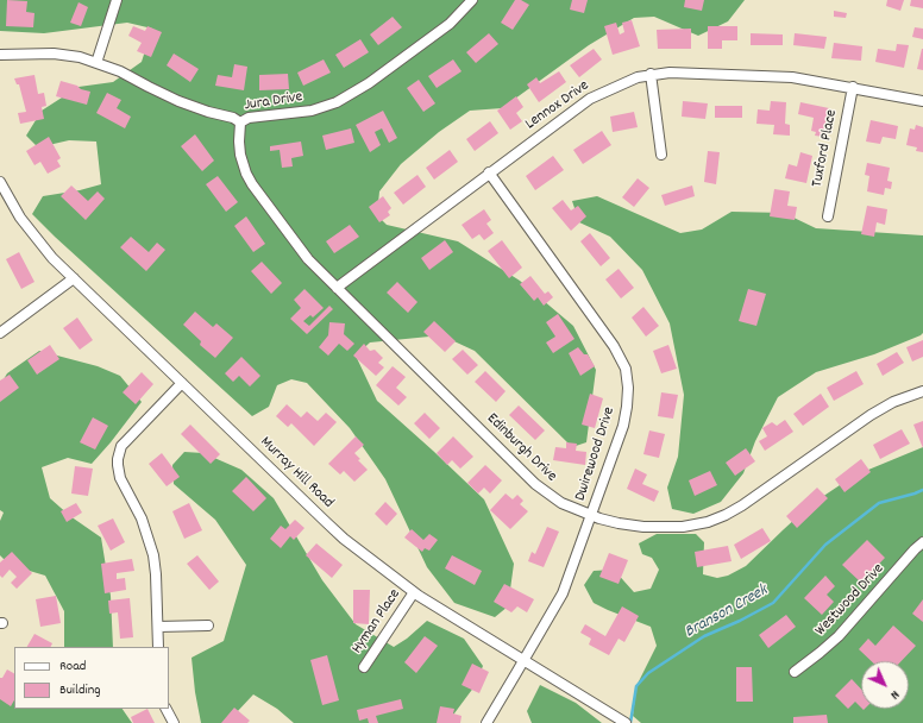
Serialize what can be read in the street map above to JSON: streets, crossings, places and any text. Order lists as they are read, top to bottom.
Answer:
{
  "streets": {
    "street": [
      "Jura Drive",
      "Lennox Drive",
      "Tuxford Place",
      "Edinburgh Drive",
      "Dwirewood Drive",
      "Murray Hill Road",
      "Westwood Drive",
      "Hyman Place"
    ]
  },
  "crossings": [
    ["Jura Drive", "Edinburgh Drive"],
    ["Lennox Drive", "Tuxford Place"],
    ["Lennox Drive", "Edinburgh Drive"],
    ["Lennox Drive", "Dwirewood Drive"],
    ["Edinburgh Drive", "Dwirewood Drive"],
    ["Dwirewood Drive", "Murray Hill Road"],
    ["Murray Hill Road", "Hyman Place"]
  ],
  "water": ["Branson Creek"],
  "legend": ["Road", "Building"],
  "north": "bottom right"
}
